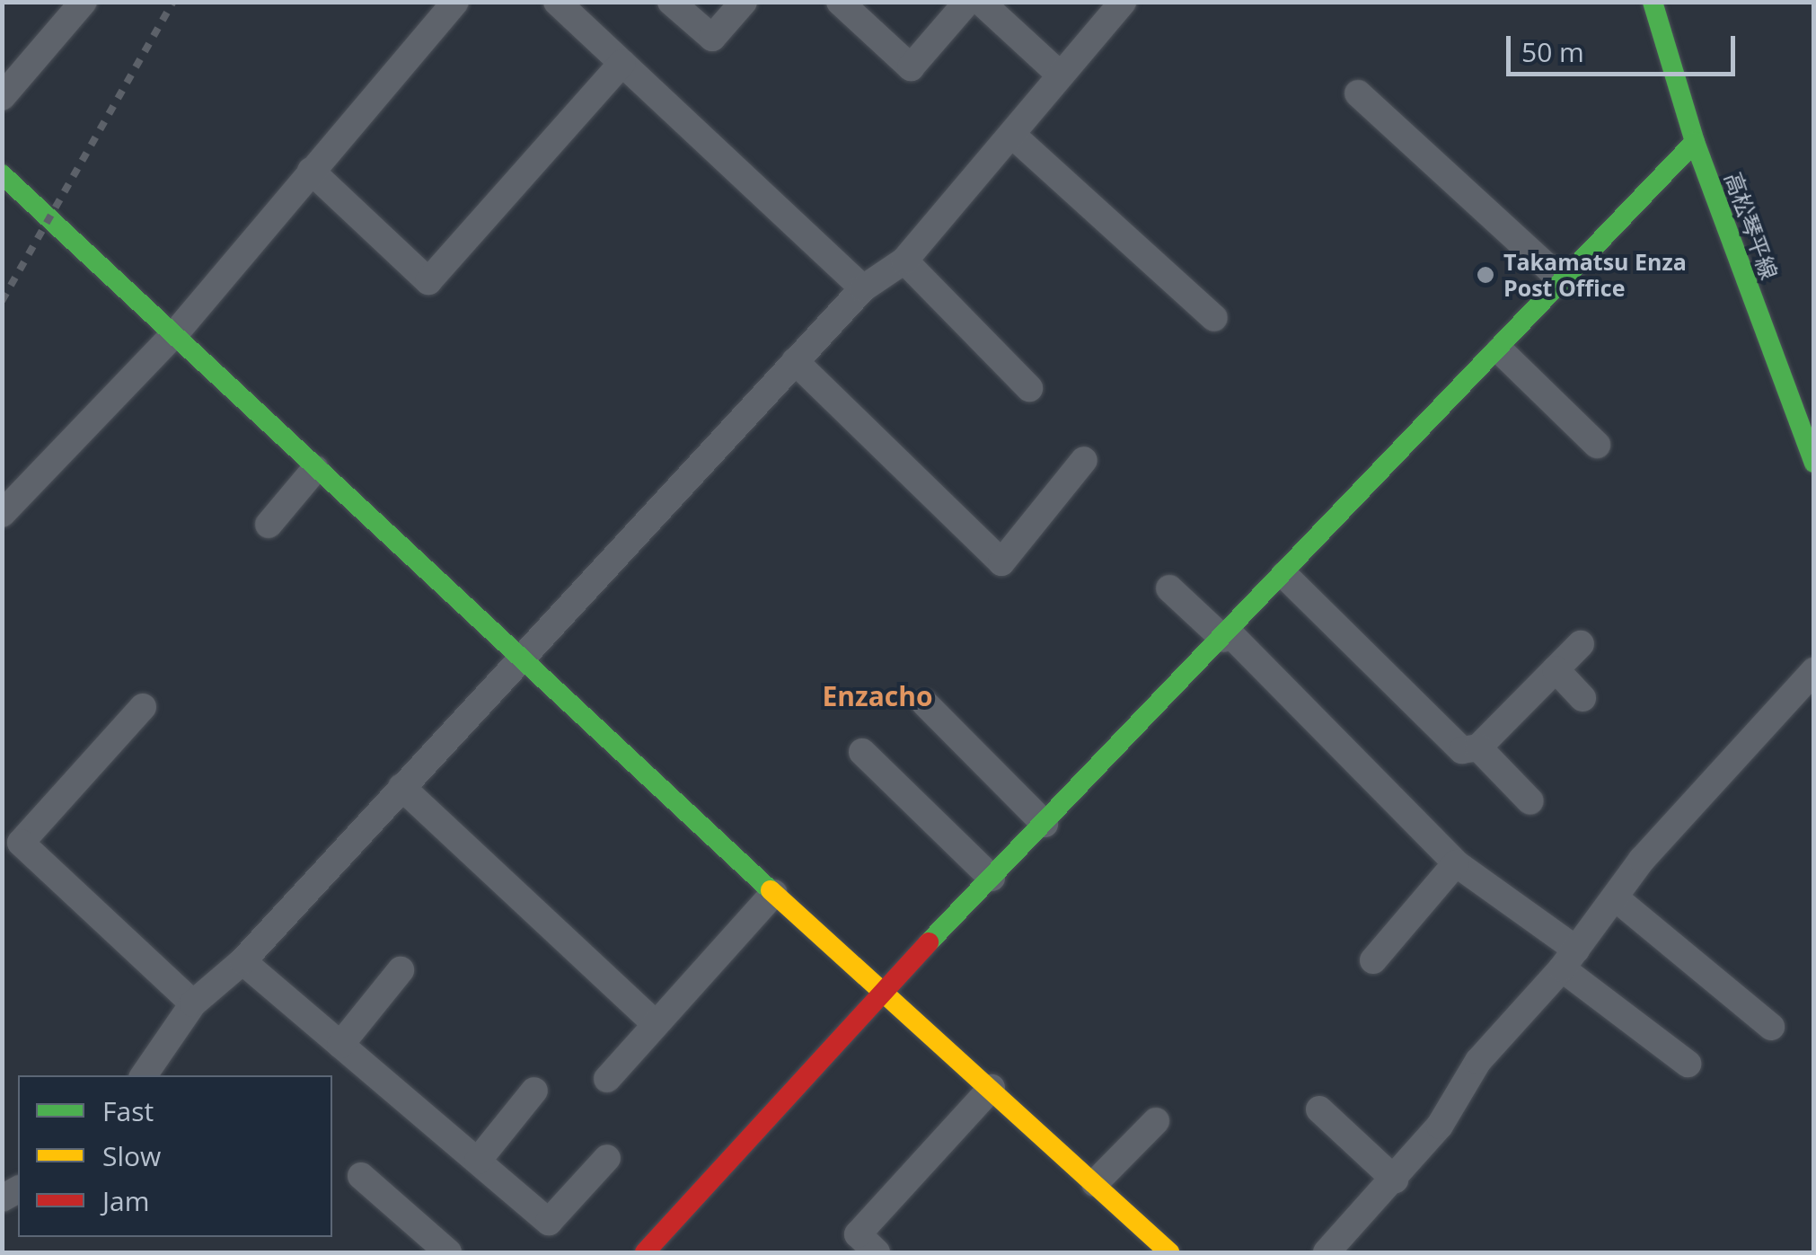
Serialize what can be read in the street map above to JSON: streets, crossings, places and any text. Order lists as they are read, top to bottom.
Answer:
{
  "streets": {
    "street": ["高松琴平線"]
  },
  "districts": ["Enzacho"],
  "places": ["Takamatsu Enza Post Office"],
  "legend": ["Fast", "Slow", "Jam"],
  "scale_bar": "50 m"
}
